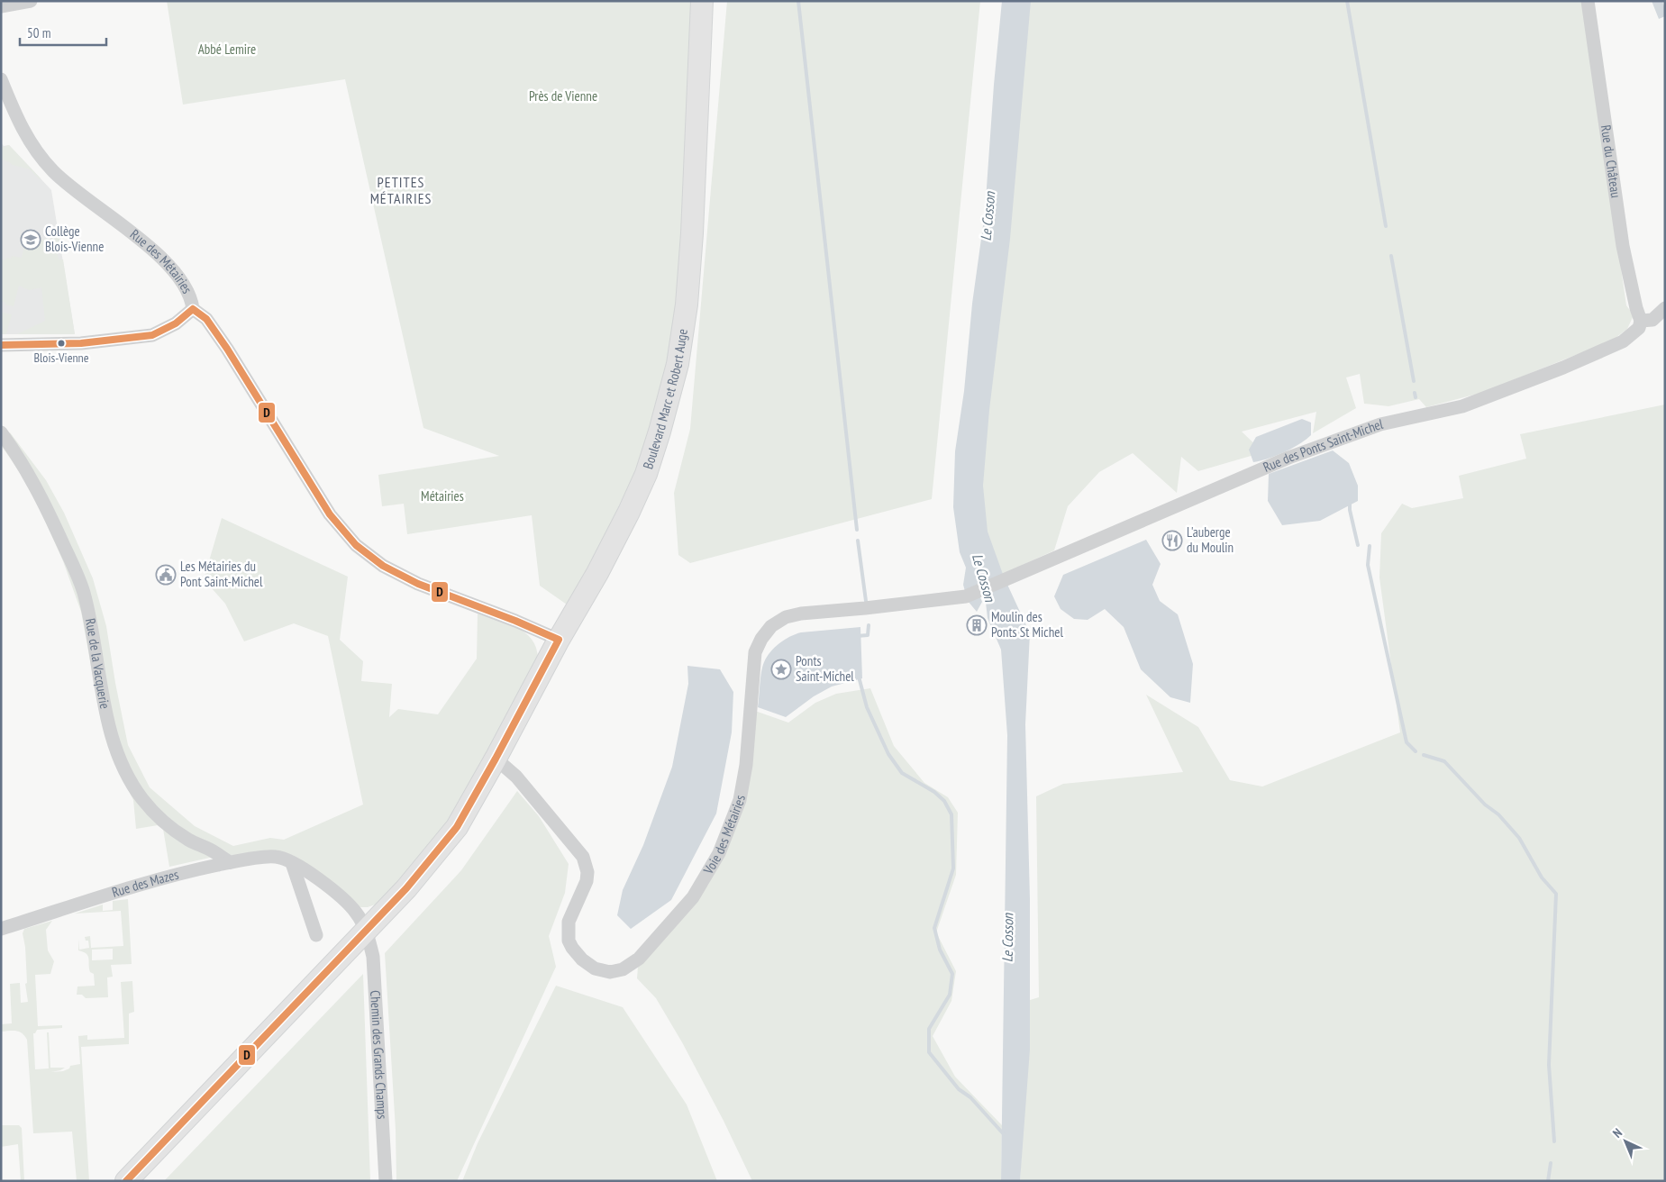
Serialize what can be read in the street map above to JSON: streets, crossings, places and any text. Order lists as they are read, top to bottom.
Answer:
{
  "streets": {
    "main road": ["Boulevard Marc et Robert Auge"],
    "street": [
      "Rue du Château",
      "Rue des Métairies",
      "Rue des Ponts Saint-Michel",
      "Rue de la Vacquerie",
      "Voie des Métairies",
      "Rue des Mazes",
      "Chemin des Grands Champs"
    ]
  },
  "crossings": [
    ["Rue du Château", "Rue des Ponts Saint-Michel"],
    ["Rue des Métairies", "Boulevard Marc et Robert Auge"],
    ["Boulevard Marc et Robert Auge", "Voie des Métairies"],
    ["Boulevard Marc et Robert Auge", "Rue des Mazes"],
    ["Boulevard Marc et Robert Auge", "Chemin des Grands Champs"],
    ["Rue des Ponts Saint-Michel", "Voie des Métairies"],
    ["Rue de la Vacquerie", "Rue des Mazes"],
    ["Rue des Mazes", "Chemin des Grands Champs"]
  ],
  "districts": ["PETITES MÉTAIRIES"],
  "water": ["Le Cosson"],
  "parks": ["Abbé Lemire", "Près de Vienne", "Métairies"],
  "places": {
    "school or university": ["Collège Blois-Vienne"],
    "other": ["Blois-Vienne"],
    "restaurant": ["L'auberge du Moulin"],
    "public building": ["Les Métairies du Pont Saint-Michel"],
    "building": ["Moulin des Ponts St Michel"],
    "place": ["Ponts Saint-Michel"]
  },
  "lines": ["transit line D"],
  "scale_bar": "50 m",
  "north": "top left"
}
